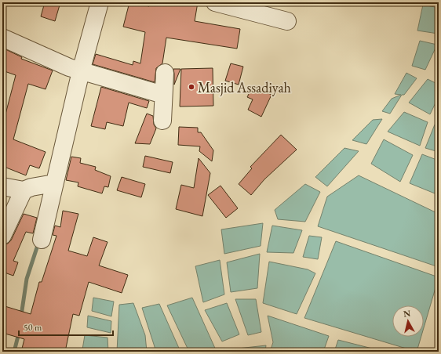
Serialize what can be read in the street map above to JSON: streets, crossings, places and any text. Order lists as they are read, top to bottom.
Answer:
{
  "places": ["Masjid Assadiyah"],
  "scale_bar": "50 m",
  "north": "top"
}
